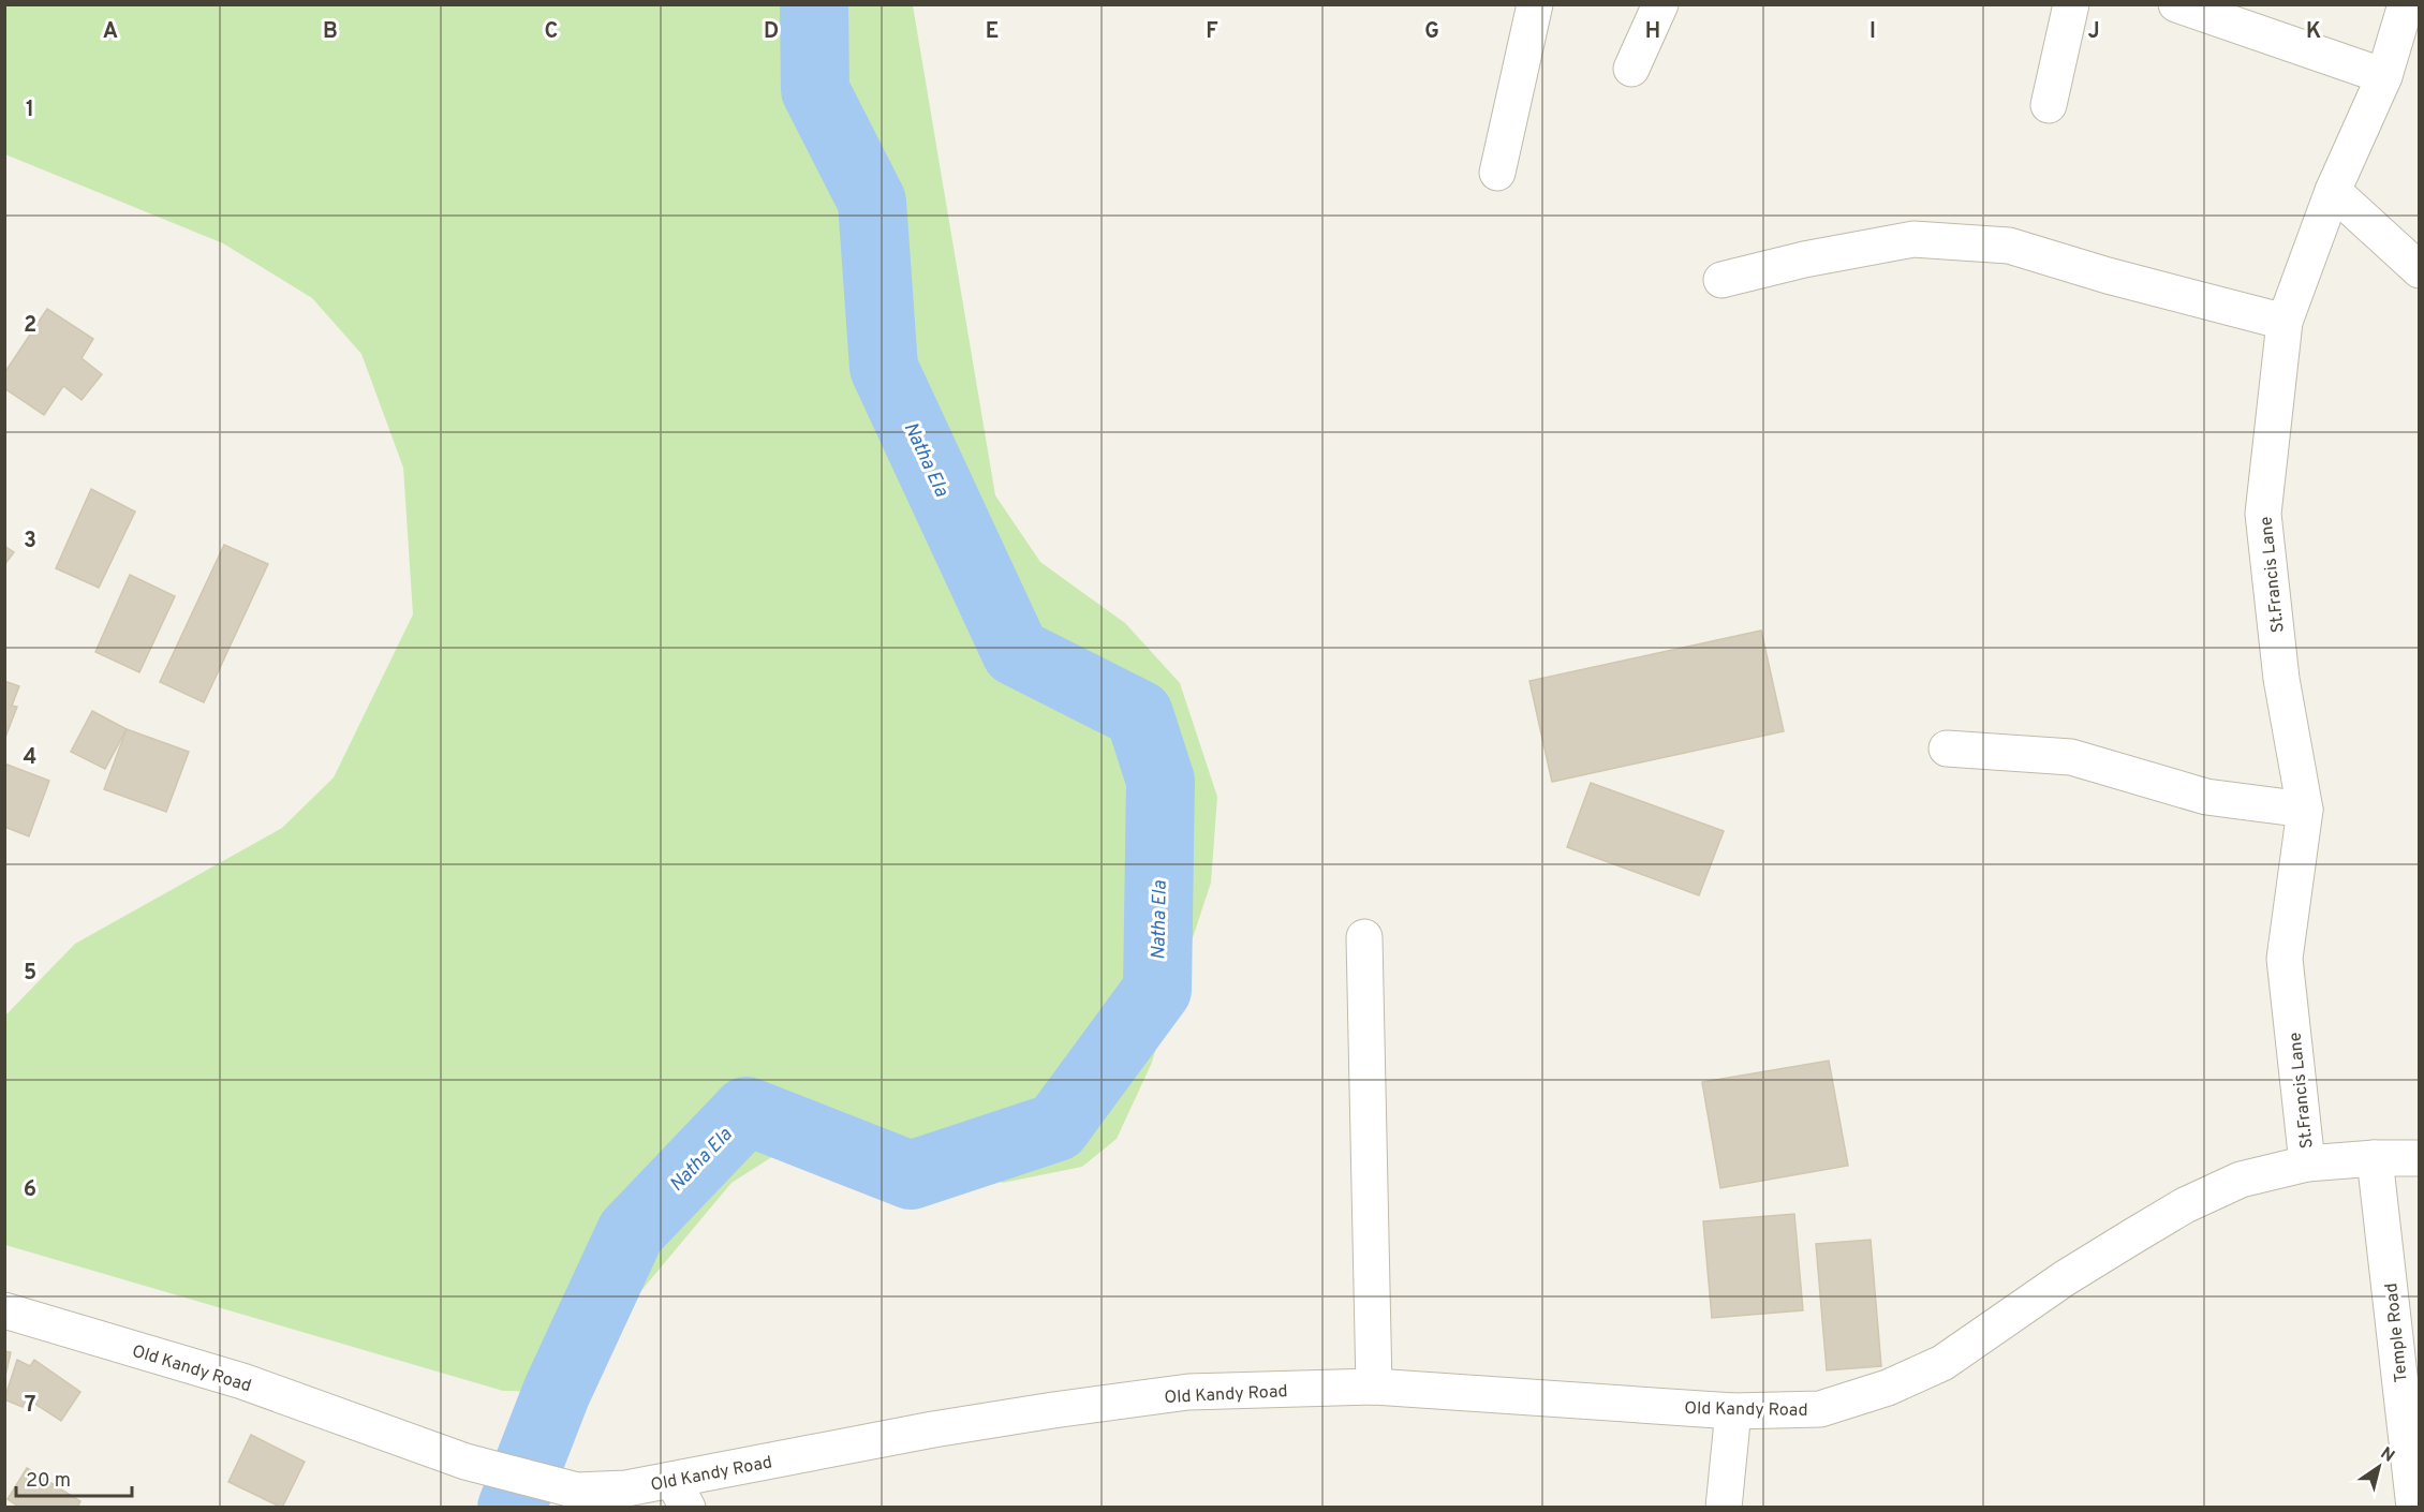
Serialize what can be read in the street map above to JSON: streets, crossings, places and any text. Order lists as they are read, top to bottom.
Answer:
{
  "streets": {
    "street": ["St.Francis Lane", "Temple Road", "Old Kandy Road"]
  },
  "crossings": [
    ["St.Francis Lane", "Old Kandy Road"],
    ["Temple Road", "Old Kandy Road"]
  ],
  "water": ["Natha Ela"],
  "scale_bar": "20 m",
  "north": "top right",
  "grid": {
    "columns": [
      "A",
      "B",
      "C",
      "D",
      "E",
      "F",
      "G",
      "H",
      "I",
      "J",
      "K"
    ],
    "rows": [
      "1",
      "2",
      "3",
      "4",
      "5",
      "6",
      "7"
    ]
  }
}
